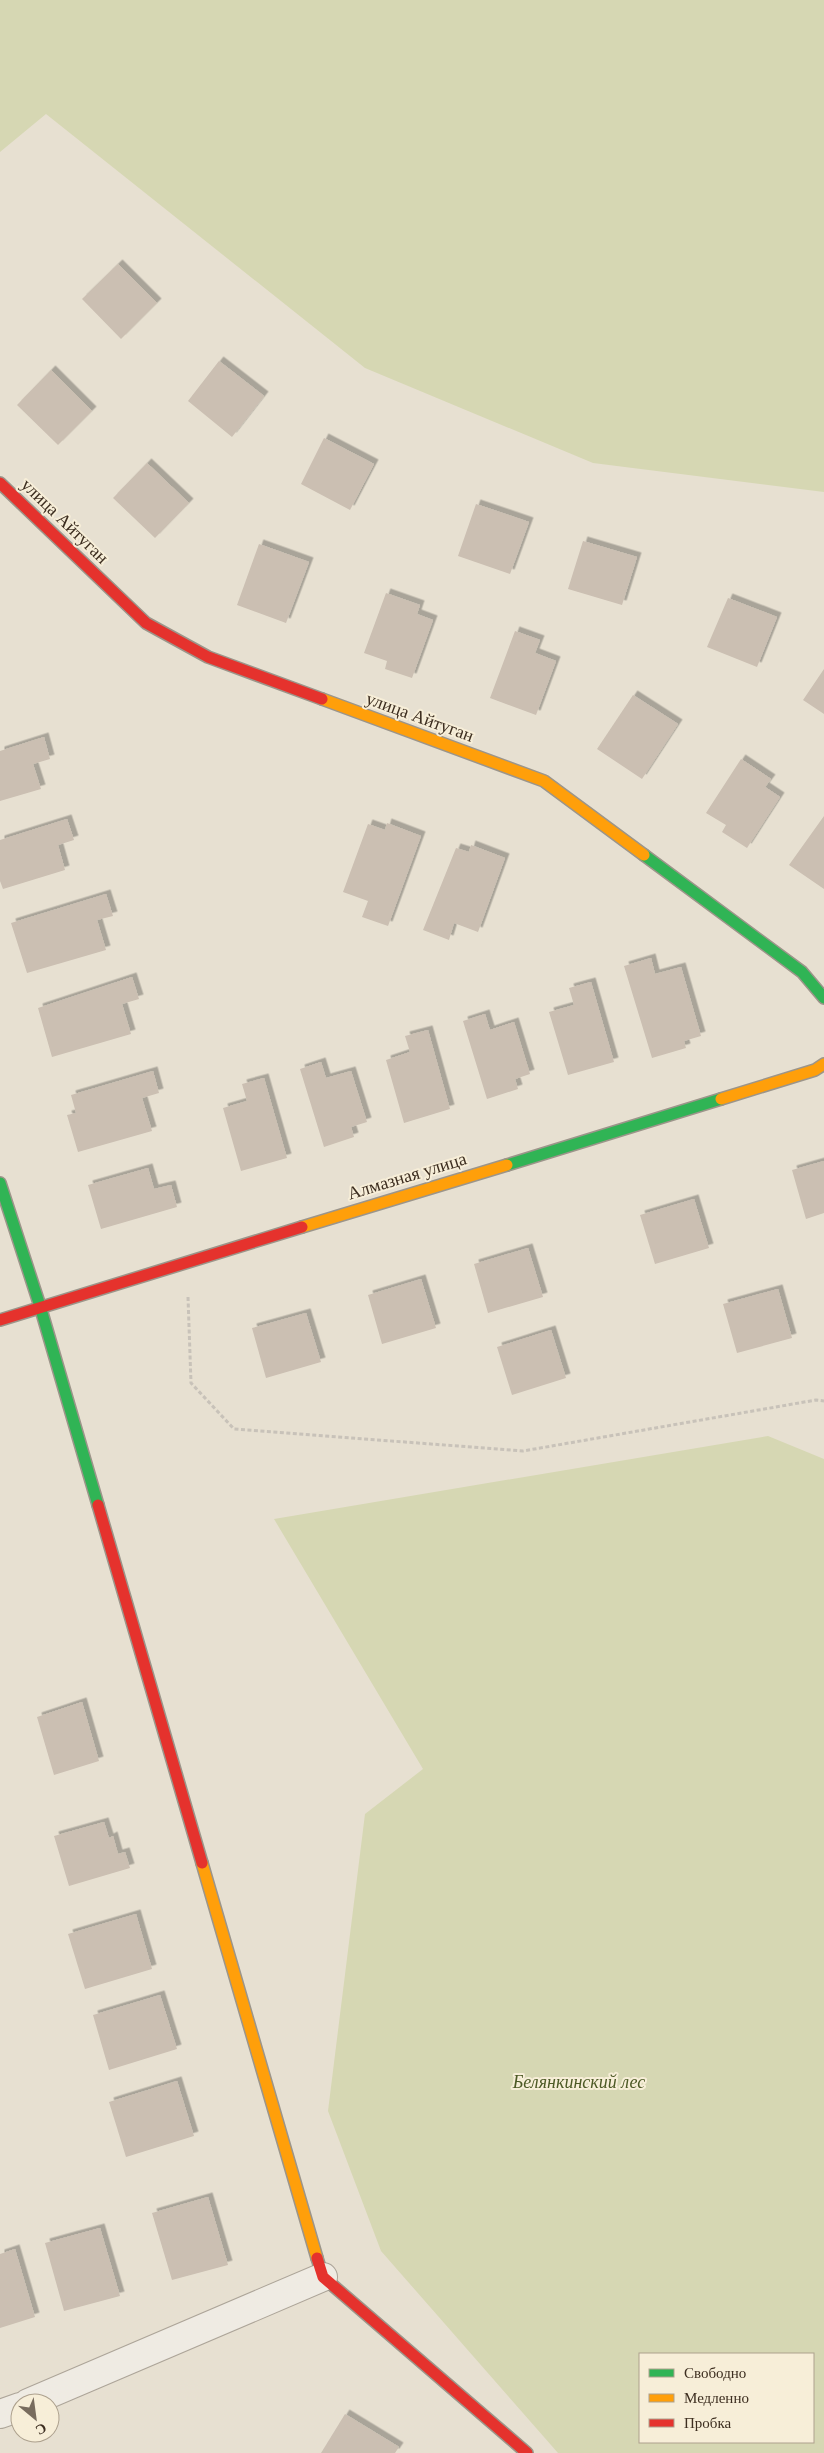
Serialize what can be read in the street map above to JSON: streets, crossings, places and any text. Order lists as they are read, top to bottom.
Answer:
{
  "streets": {
    "street": ["улица Айтуган", "Алмазная улица"]
  },
  "parks": ["Белянкинский лес"],
  "legend": ["Свободно", "Медленно", "Пробка"],
  "north": "bottom right"
}
